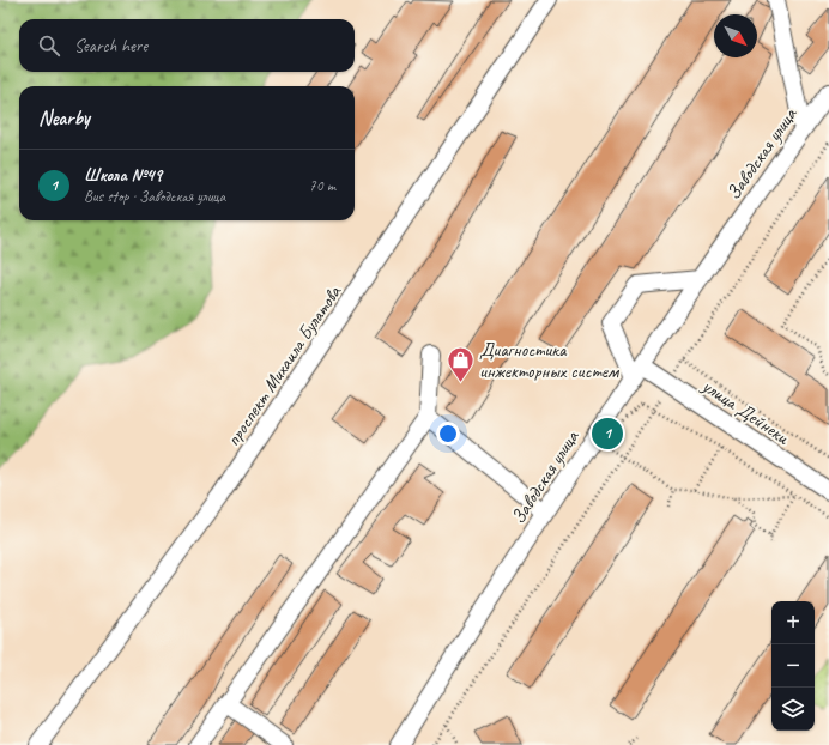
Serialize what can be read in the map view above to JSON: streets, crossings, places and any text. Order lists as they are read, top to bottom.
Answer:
{
  "streets": {
    "street": ["Заводская улица", "проспект Михаила Булатова", "улица Дейнеки"]
  },
  "crossings": [
    ["Заводская улица", "улица Дейнеки"]
  ],
  "places": {
    "shop": ["Диагностика инжекторных систем"]
  },
  "north": "bottom right",
  "page": {
    "search": "Search here",
    "heading": "Nearby",
    "list": [
      {
        "mark": "1",
        "name": "Школа №49",
        "note": "Bus stop · Заводская улица",
        "value": "70 m"
      }
    ],
    "pins": "1",
    "map_buttons": ["+", "−"]
  }
}
